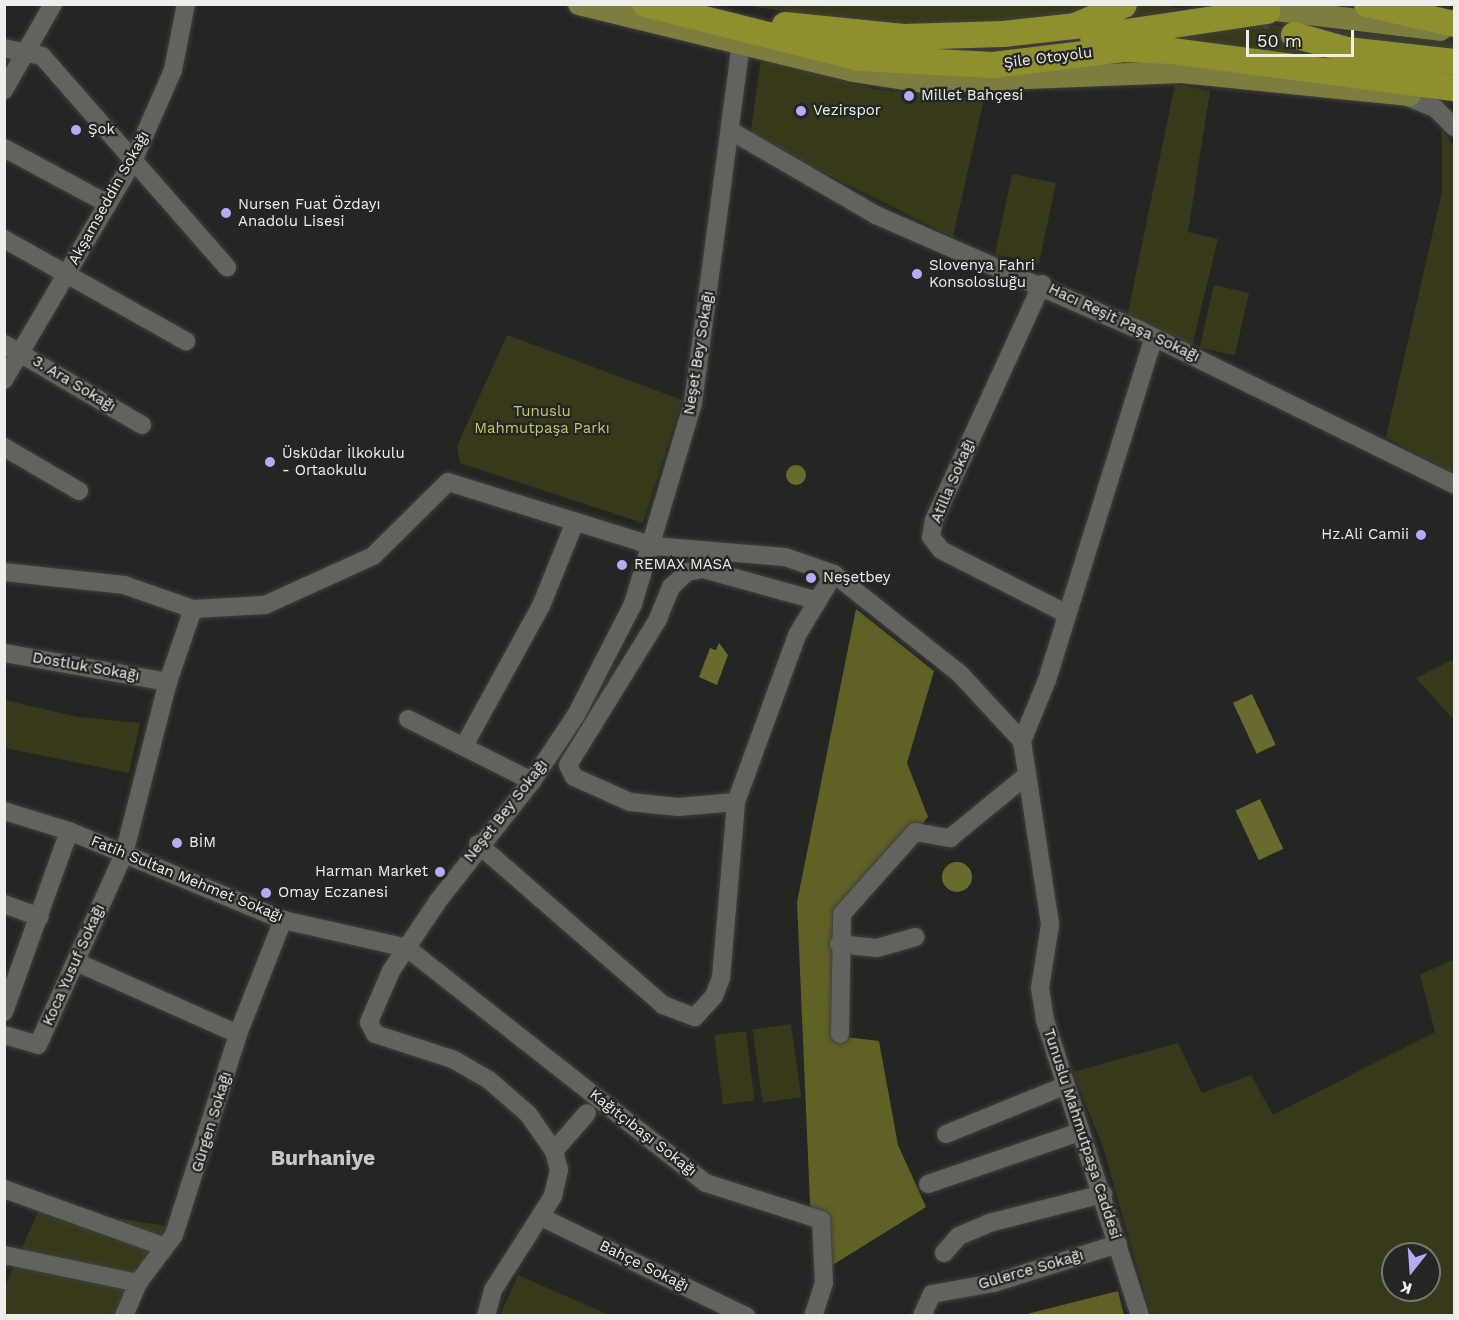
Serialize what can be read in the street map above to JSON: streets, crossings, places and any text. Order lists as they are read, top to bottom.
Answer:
{
  "streets": {
    "highway": ["Şile Otoyolu"],
    "street": [
      "Akşamseddin Sokağı",
      "Hacı Reşit Paşa Sokağı",
      "Neşet Bey Sokağı",
      "3. Ara Sokağı",
      "Atilla Sokağı",
      "Dostluk Sokağı",
      "Fatih Sultan Mehmet Sokağı",
      "Koca Yusuf Sokağı",
      "Gürgen Sokağı",
      "Kağıtçıbaşı Sokağı",
      "Tunuslu Mahmutpaşa Caddesi",
      "Bahçe Sokağı",
      "Gülerce Sokağı"
    ]
  },
  "crossings": [
    ["Akşamseddin Sokağı", "3. Ara Sokağı"],
    ["Hacı Reşit Paşa Sokağı", "Neşet Bey Sokağı"],
    ["Hacı Reşit Paşa Sokağı", "Atilla Sokağı"],
    ["Neşet Bey Sokağı", "Fatih Sultan Mehmet Sokağı"],
    ["Neşet Bey Sokağı", "Kağıtçıbaşı Sokağı"],
    ["Dostluk Sokağı", "Koca Yusuf Sokağı"],
    ["Fatih Sultan Mehmet Sokağı", "Koca Yusuf Sokağı"],
    ["Fatih Sultan Mehmet Sokağı", "Gürgen Sokağı"],
    ["Fatih Sultan Mehmet Sokağı", "Kağıtçıbaşı Sokağı"],
    ["Tunuslu Mahmutpaşa Caddesi", "Gülerce Sokağı"]
  ],
  "districts": ["Burhaniye"],
  "parks": ["Tunuslu Mahmutpaşa Parkı"],
  "places": [
    "Millet Bahçesi",
    "Vezirspor",
    "Şok",
    "Nursen Fuat Özdayı Anadolu Lisesi",
    "Slovenya Fahri Konsolosluğu",
    "Üsküdar İlkokulu - Ortaokulu",
    "Hz.Ali Camii",
    "REMAX MASA",
    "Neşetbey",
    "BİM",
    "Harman Market",
    "Omay Eczanesi"
  ],
  "scale_bar": "50 m",
  "north": "bottom"
}
